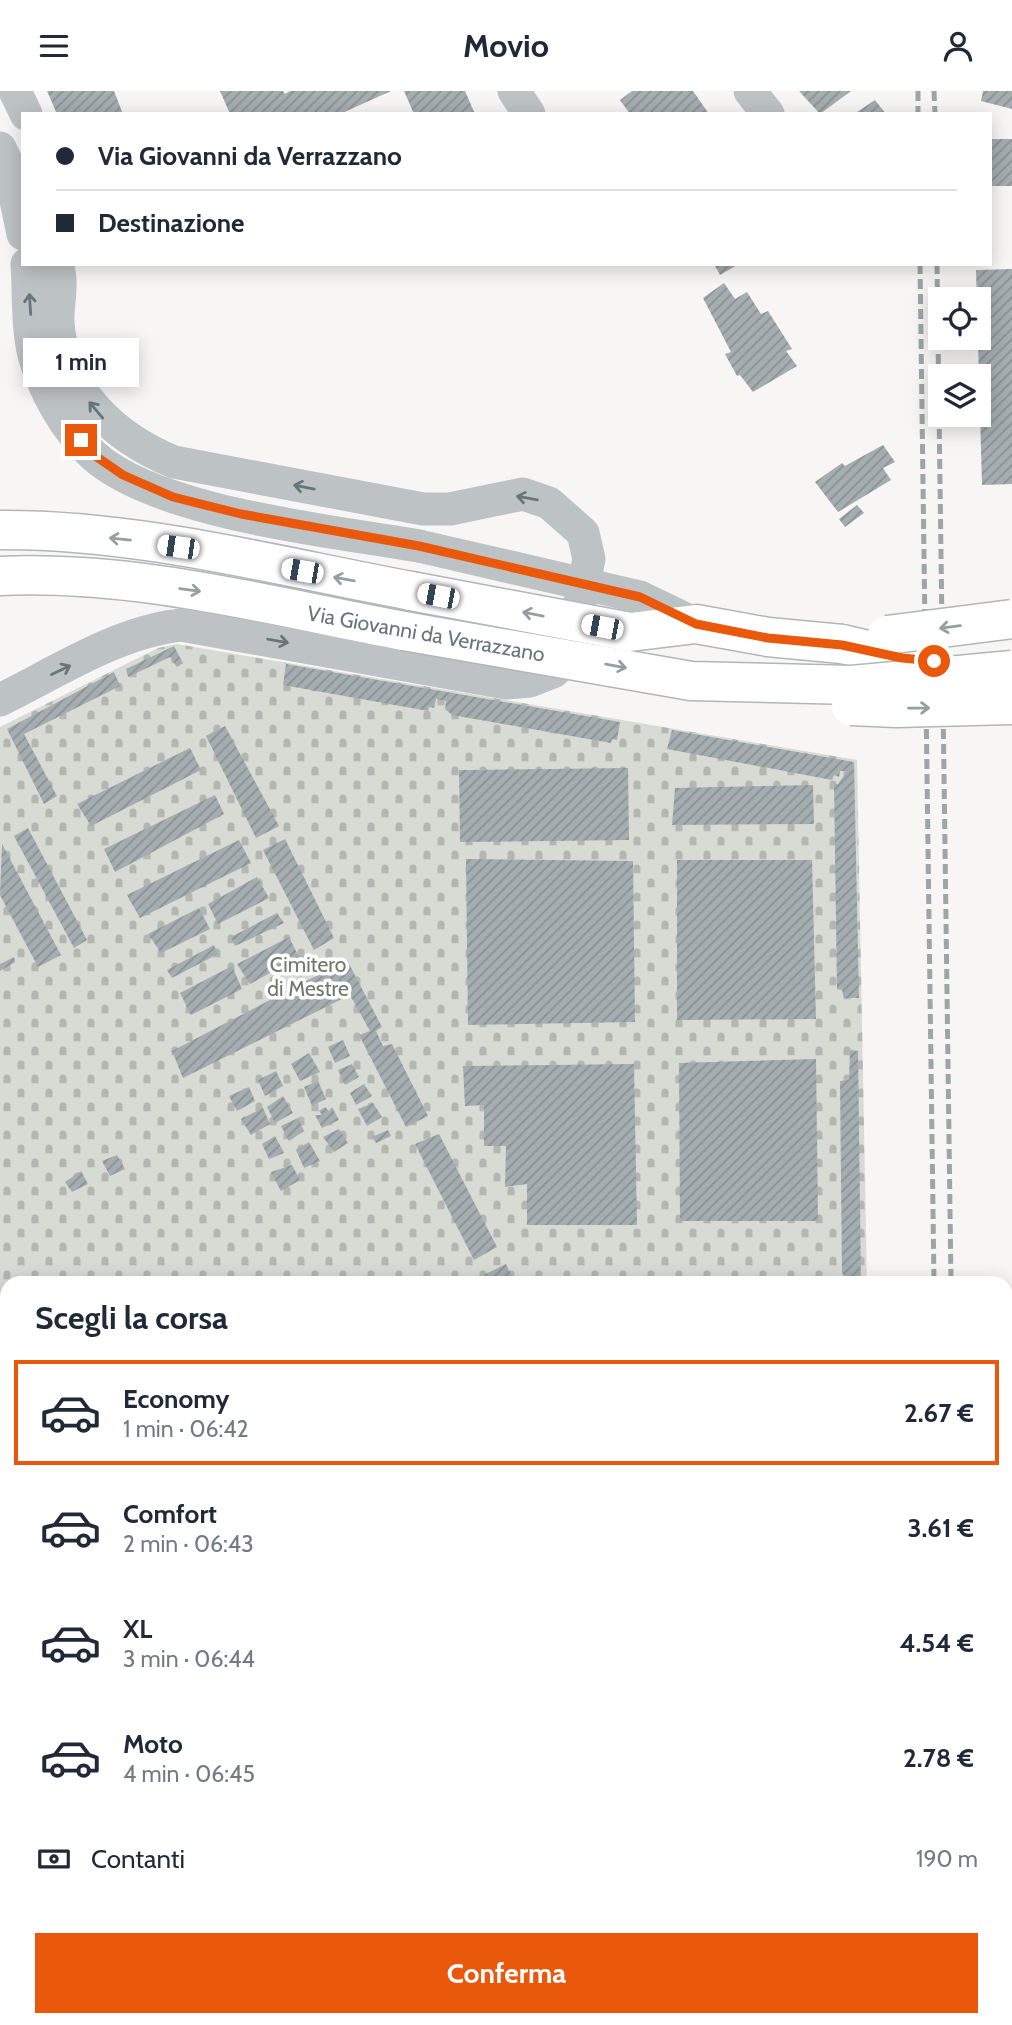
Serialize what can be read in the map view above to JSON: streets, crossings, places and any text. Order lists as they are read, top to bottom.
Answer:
{
  "streets": {
    "main road": ["Via Giovanni da Verrazzano"]
  },
  "parks": ["Cimitero di Mestre"],
  "page": {
    "header": "Movio",
    "banner": ["Via Giovanni da Verrazzano", "Destinazione"],
    "bubble": "1 min",
    "heading": "Scegli la corsa",
    "list": [
      {
        "name": "Economy",
        "note": "1 min · 06:42",
        "value": "2.67 €"
      },
      {
        "name": "Comfort",
        "note": "2 min · 06:43",
        "value": "3.61 €"
      },
      {
        "name": "XL",
        "note": "3 min · 06:44",
        "value": "4.54 €"
      },
      {
        "name": "Moto",
        "note": "4 min · 06:45",
        "value": "2.78 €"
      }
    ],
    "pay": ["Contanti", "190 m"],
    "buttons": "Conferma"
  }
}
